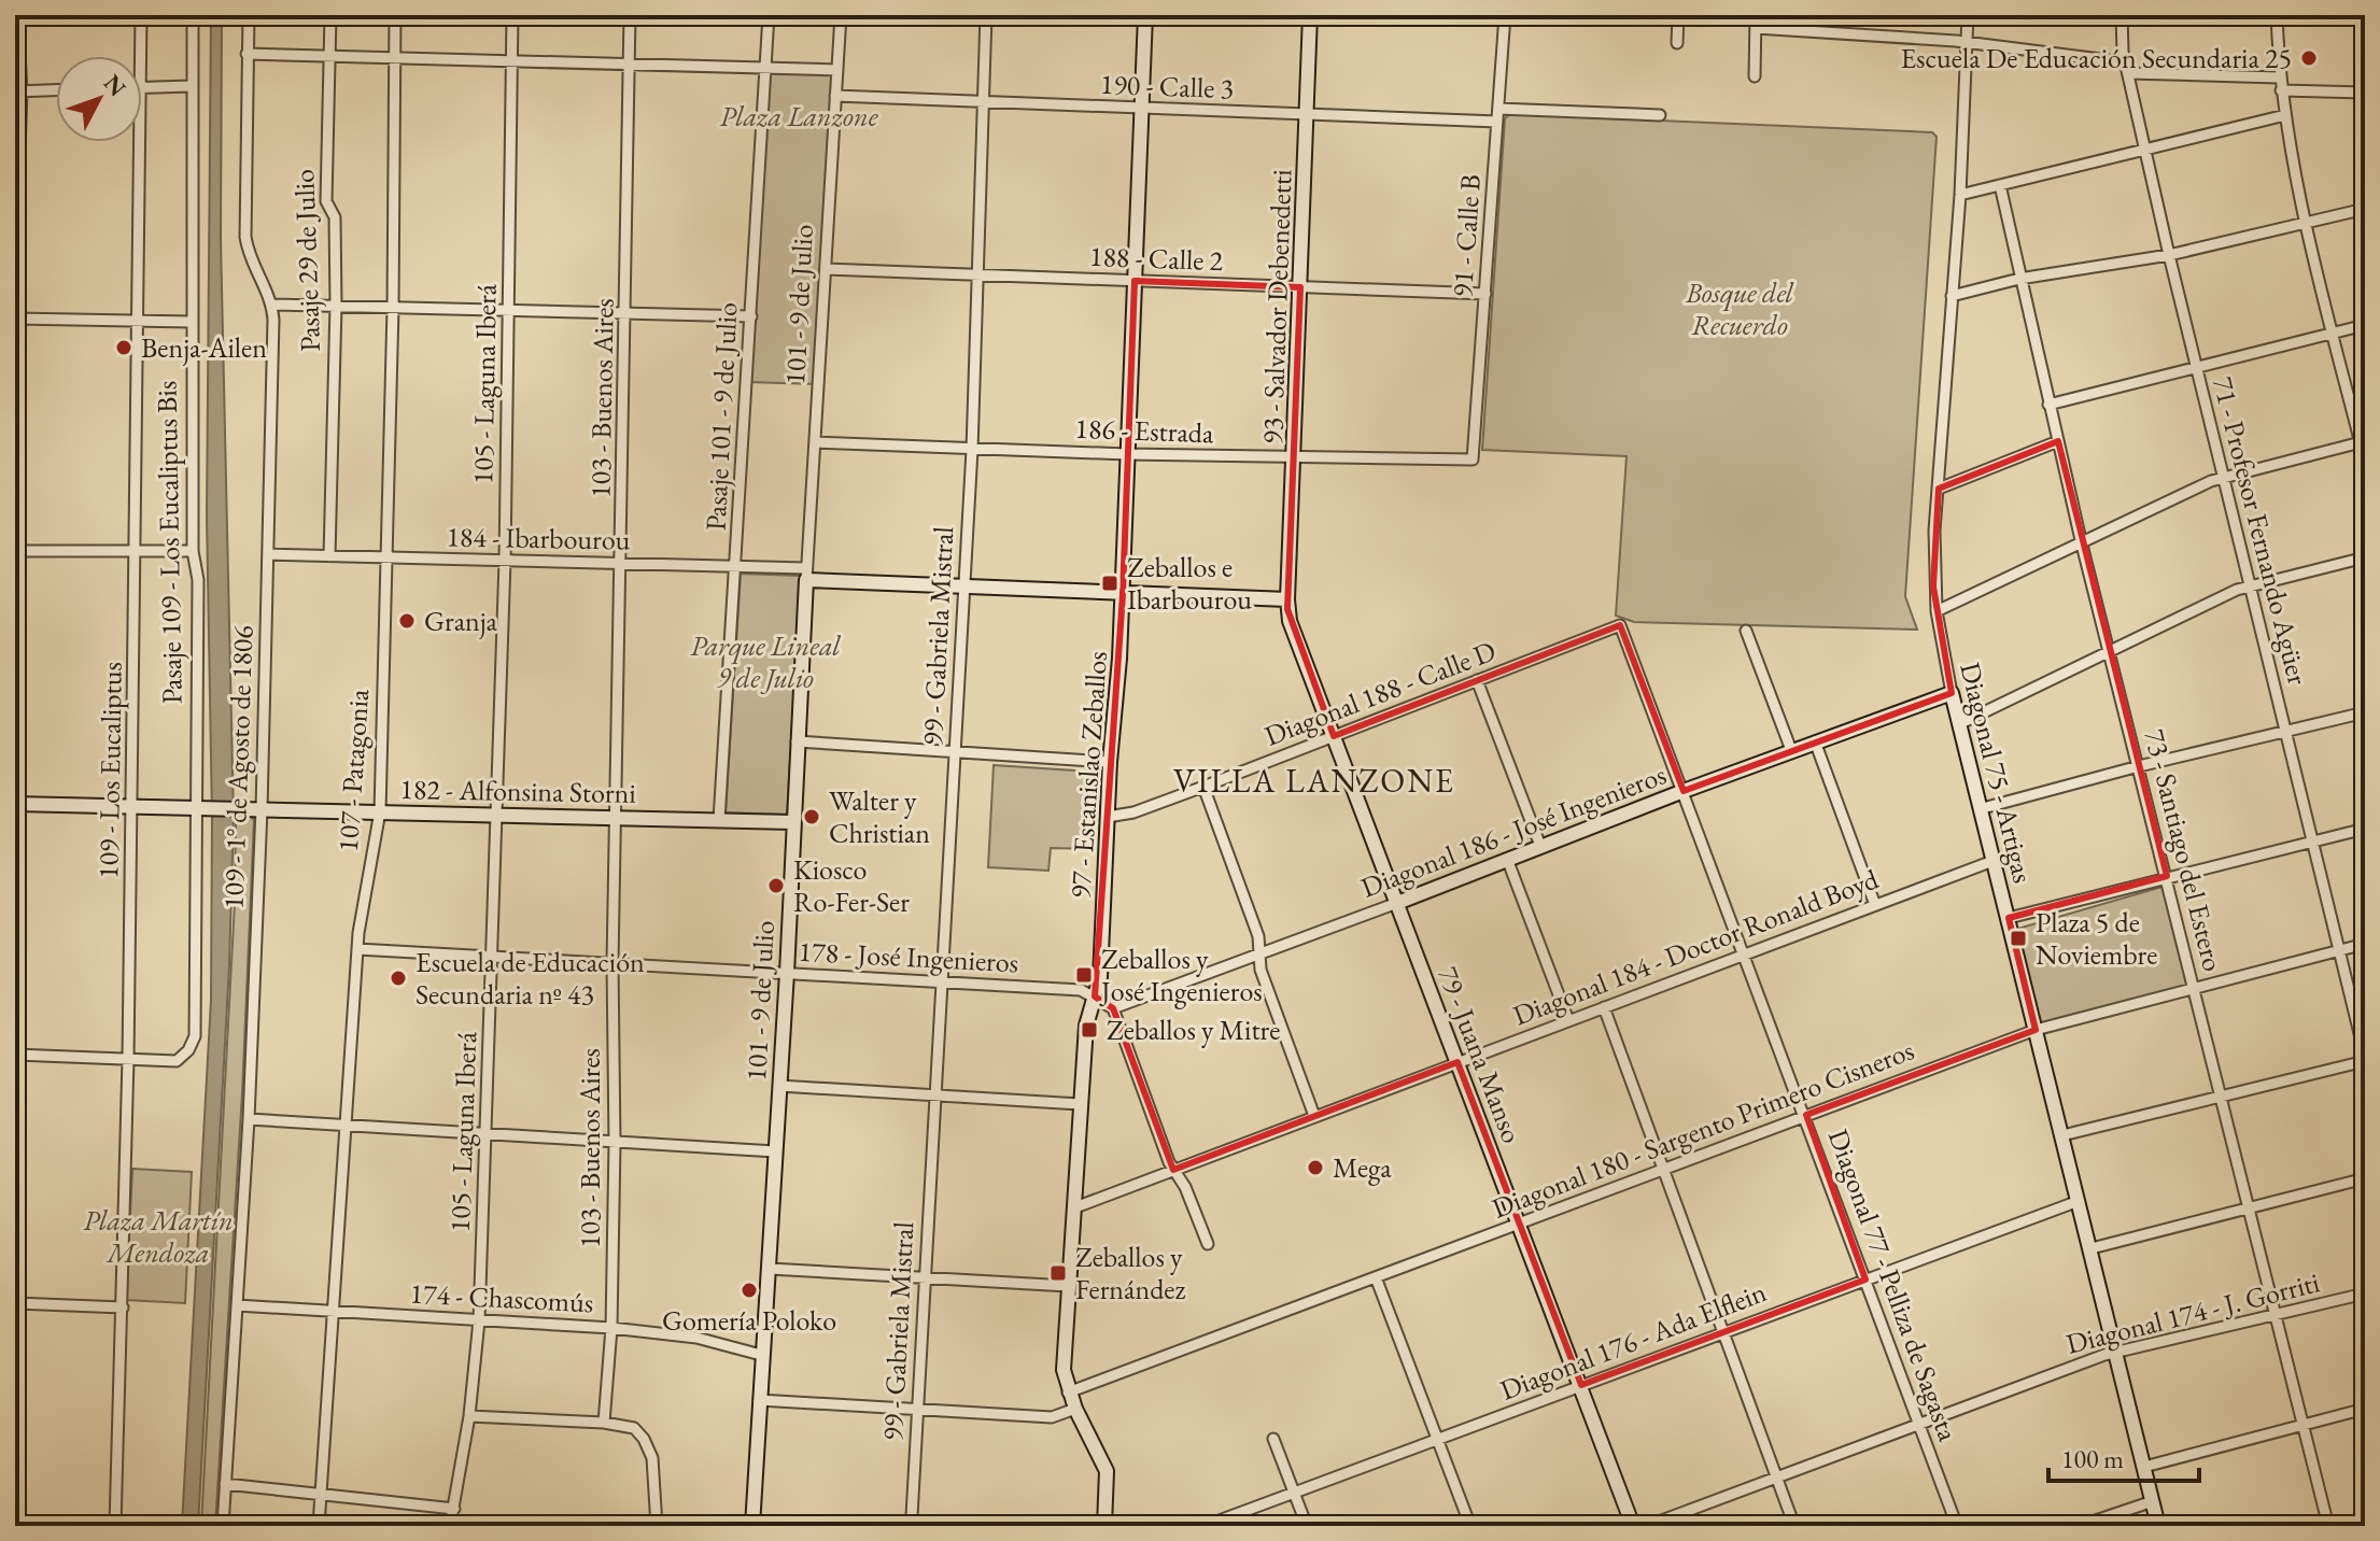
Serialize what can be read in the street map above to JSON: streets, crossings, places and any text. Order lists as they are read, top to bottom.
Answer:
{
  "streets": {
    "street": [
      "190 - Calle 3",
      "91 - Calle B",
      "188 - Calle 2",
      "Pasaje 29 de Julio",
      "101 - 9 de Julio",
      "93 - Salvador Debenedetti",
      "105 - Laguna Iberá",
      "103 - Buenos Aires",
      "Pasaje 101 - 9 de Julio",
      "186 - Estrada",
      "71 - Profesor Fernando Agüer",
      "184 - Ibarbourou",
      "Pasaje 109 - Los Eucaliptus Bis",
      "99 - Gabriela Mistral",
      "Diagonal 188 - Calle D",
      "109 - 1° de Agosto de 1806",
      "109 - Los Eucaliptus",
      "107 - Patagonia",
      "Diagonal 75 - Artigas",
      "97 - Estanislao Zeballos",
      "182 - Alfonsina Storni",
      "Diagonal 186 - José Ingenieros",
      "73 - Santiago del Estero",
      "Diagonal 184 - Doctor Ronald Boyd",
      "178 - José Ingenieros",
      "79 - Juana Manso",
      "Diagonal 180 - Sargento Primero Cisneros",
      "Diagonal 77 - Pelliza de Sagasta",
      "174 - Chascomús",
      "Diagonal 174 - J. Gorriti",
      "Diagonal 176 - Ada Elflein"
    ]
  },
  "crossings": [
    ["190 - Calle 3", "91 - Calle B"],
    ["190 - Calle 3", "101 - 9 de Julio"],
    ["190 - Calle 3", "93 - Salvador Debenedetti"],
    ["190 - Calle 3", "99 - Gabriela Mistral"],
    ["190 - Calle 3", "97 - Estanislao Zeballos"],
    ["91 - Calle B", "188 - Calle 2"],
    ["91 - Calle B", "186 - Estrada"],
    ["188 - Calle 2", "101 - 9 de Julio"],
    ["188 - Calle 2", "93 - Salvador Debenedetti"],
    ["188 - Calle 2", "99 - Gabriela Mistral"],
    ["188 - Calle 2", "97 - Estanislao Zeballos"],
    ["Pasaje 29 de Julio", "184 - Ibarbourou"],
    ["101 - 9 de Julio", "186 - Estrada"],
    ["101 - 9 de Julio", "184 - Ibarbourou"],
    ["101 - 9 de Julio", "182 - Alfonsina Storni"],
    ["101 - 9 de Julio", "178 - José Ingenieros"],
    ["101 - 9 de Julio", "174 - Chascomús"],
    ["93 - Salvador Debenedetti", "186 - Estrada"],
    ["93 - Salvador Debenedetti", "184 - Ibarbourou"],
    ["93 - Salvador Debenedetti", "79 - Juana Manso"],
    ["105 - Laguna Iberá", "184 - Ibarbourou"],
    ["105 - Laguna Iberá", "182 - Alfonsina Storni"],
    ["105 - Laguna Iberá", "178 - José Ingenieros"],
    ["105 - Laguna Iberá", "174 - Chascomús"],
    ["103 - Buenos Aires", "184 - Ibarbourou"],
    ["103 - Buenos Aires", "182 - Alfonsina Storni"],
    ["103 - Buenos Aires", "178 - José Ingenieros"],
    ["103 - Buenos Aires", "174 - Chascomús"],
    ["Pasaje 101 - 9 de Julio", "184 - Ibarbourou"],
    ["Pasaje 101 - 9 de Julio", "182 - Alfonsina Storni"],
    ["186 - Estrada", "99 - Gabriela Mistral"],
    ["186 - Estrada", "97 - Estanislao Zeballos"],
    ["71 - Profesor Fernando Agüer", "Diagonal 180 - Sargento Primero Cisneros"],
    ["184 - Ibarbourou", "99 - Gabriela Mistral"],
    ["184 - Ibarbourou", "109 - 1° de Agosto de 1806"],
    ["184 - Ibarbourou", "107 - Patagonia"],
    ["184 - Ibarbourou", "97 - Estanislao Zeballos"],
    ["184 - Ibarbourou", "79 - Juana Manso"],
    ["Pasaje 109 - Los Eucaliptus Bis", "109 - Los Eucaliptus"],
    ["Pasaje 109 - Los Eucaliptus Bis", "182 - Alfonsina Storni"],
    ["99 - Gabriela Mistral", "178 - José Ingenieros"],
    ["Diagonal 188 - Calle D", "97 - Estanislao Zeballos"],
    ["Diagonal 188 - Calle D", "79 - Juana Manso"],
    ["Diagonal 188 - Calle D", "Diagonal 77 - Pelliza de Sagasta"],
    ["109 - 1° de Agosto de 1806", "182 - Alfonsina Storni"],
    ["109 - 1° de Agosto de 1806", "174 - Chascomús"],
    ["109 - Los Eucaliptus", "182 - Alfonsina Storni"],
    ["107 - Patagonia", "182 - Alfonsina Storni"],
    ["107 - Patagonia", "178 - José Ingenieros"],
    ["107 - Patagonia", "174 - Chascomús"],
    ["Diagonal 75 - Artigas", "Diagonal 186 - José Ingenieros"],
    ["Diagonal 75 - Artigas", "Diagonal 184 - Doctor Ronald Boyd"],
    ["Diagonal 75 - Artigas", "Diagonal 180 - Sargento Primero Cisneros"],
    ["Diagonal 75 - Artigas", "Diagonal 174 - J. Gorriti"],
    ["Diagonal 75 - Artigas", "Diagonal 176 - Ada Elflein"],
    ["97 - Estanislao Zeballos", "Diagonal 184 - Doctor Ronald Boyd"],
    ["97 - Estanislao Zeballos", "178 - José Ingenieros"],
    ["97 - Estanislao Zeballos", "Diagonal 180 - Sargento Primero Cisneros"],
    ["Diagonal 186 - José Ingenieros", "79 - Juana Manso"],
    ["Diagonal 186 - José Ingenieros", "Diagonal 77 - Pelliza de Sagasta"],
    ["73 - Santiago del Estero", "Diagonal 180 - Sargento Primero Cisneros"],
    ["73 - Santiago del Estero", "Diagonal 174 - J. Gorriti"],
    ["Diagonal 184 - Doctor Ronald Boyd", "79 - Juana Manso"],
    ["Diagonal 184 - Doctor Ronald Boyd", "Diagonal 77 - Pelliza de Sagasta"],
    ["79 - Juana Manso", "Diagonal 180 - Sargento Primero Cisneros"],
    ["79 - Juana Manso", "Diagonal 176 - Ada Elflein"],
    ["Diagonal 180 - Sargento Primero Cisneros", "Diagonal 77 - Pelliza de Sagasta"],
    ["Diagonal 77 - Pelliza de Sagasta", "Diagonal 174 - J. Gorriti"],
    ["Diagonal 77 - Pelliza de Sagasta", "Diagonal 176 - Ada Elflein"]
  ],
  "districts": ["VILLA LANZONE"],
  "parks": [
    "Plaza Lanzone",
    "Bosque del Recuerdo",
    "Parque Lineal 9 de Julio",
    "Plaza Martín Mendoza"
  ],
  "places": {
    "other": [
      "Escuela De Educación Secundaria 25",
      "Benja-Ailen",
      "Granja",
      "Walter y Christian",
      "Kiosco Ro-Fer-Ser",
      "Escuela de Educación Secundaria nº 43",
      "Mega",
      "Gomería Poloko"
    ],
    "transit": [
      "Zeballos e Ibarbourou",
      "Plaza 5 de Noviembre",
      "Zeballos y José Ingenieros",
      "Zeballos y Mitre",
      "Zeballos y Fernández"
    ]
  },
  "scale_bar": "100 m",
  "north": "top right"
}
